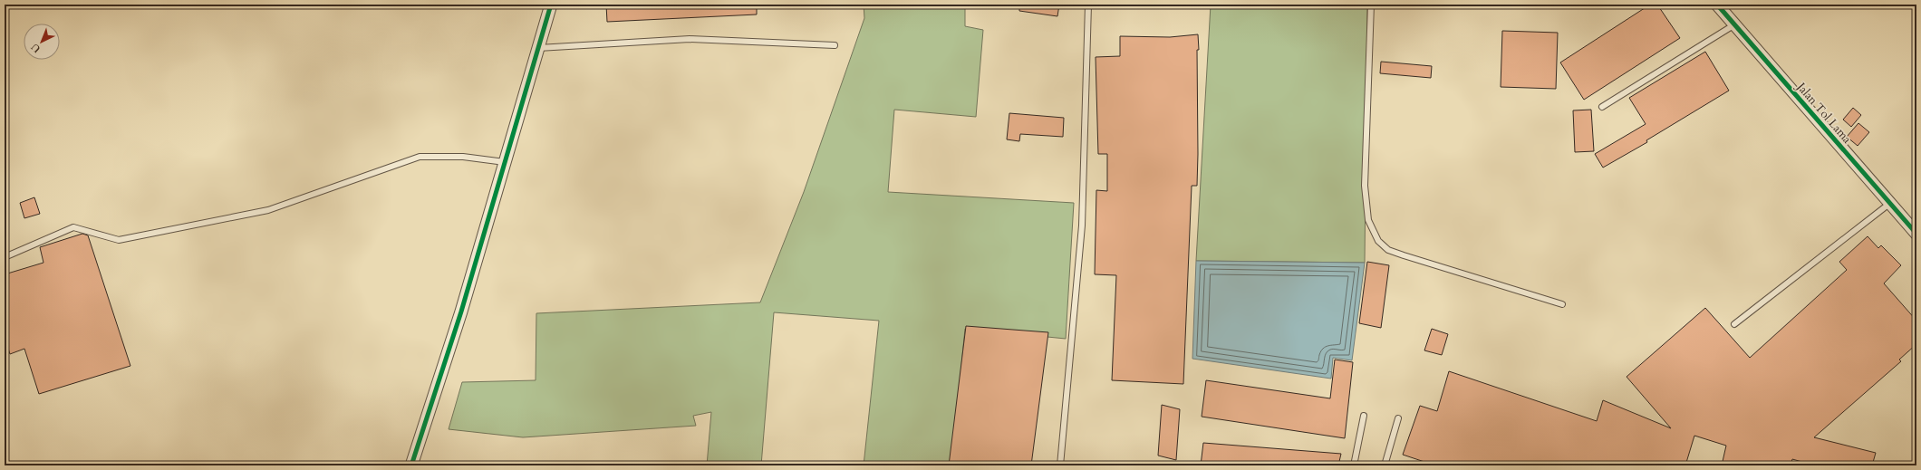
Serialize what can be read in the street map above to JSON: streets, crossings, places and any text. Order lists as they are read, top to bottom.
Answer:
{
  "streets": {
    "street": ["Jalan Tol Lama"]
  },
  "north": "bottom left"
}
